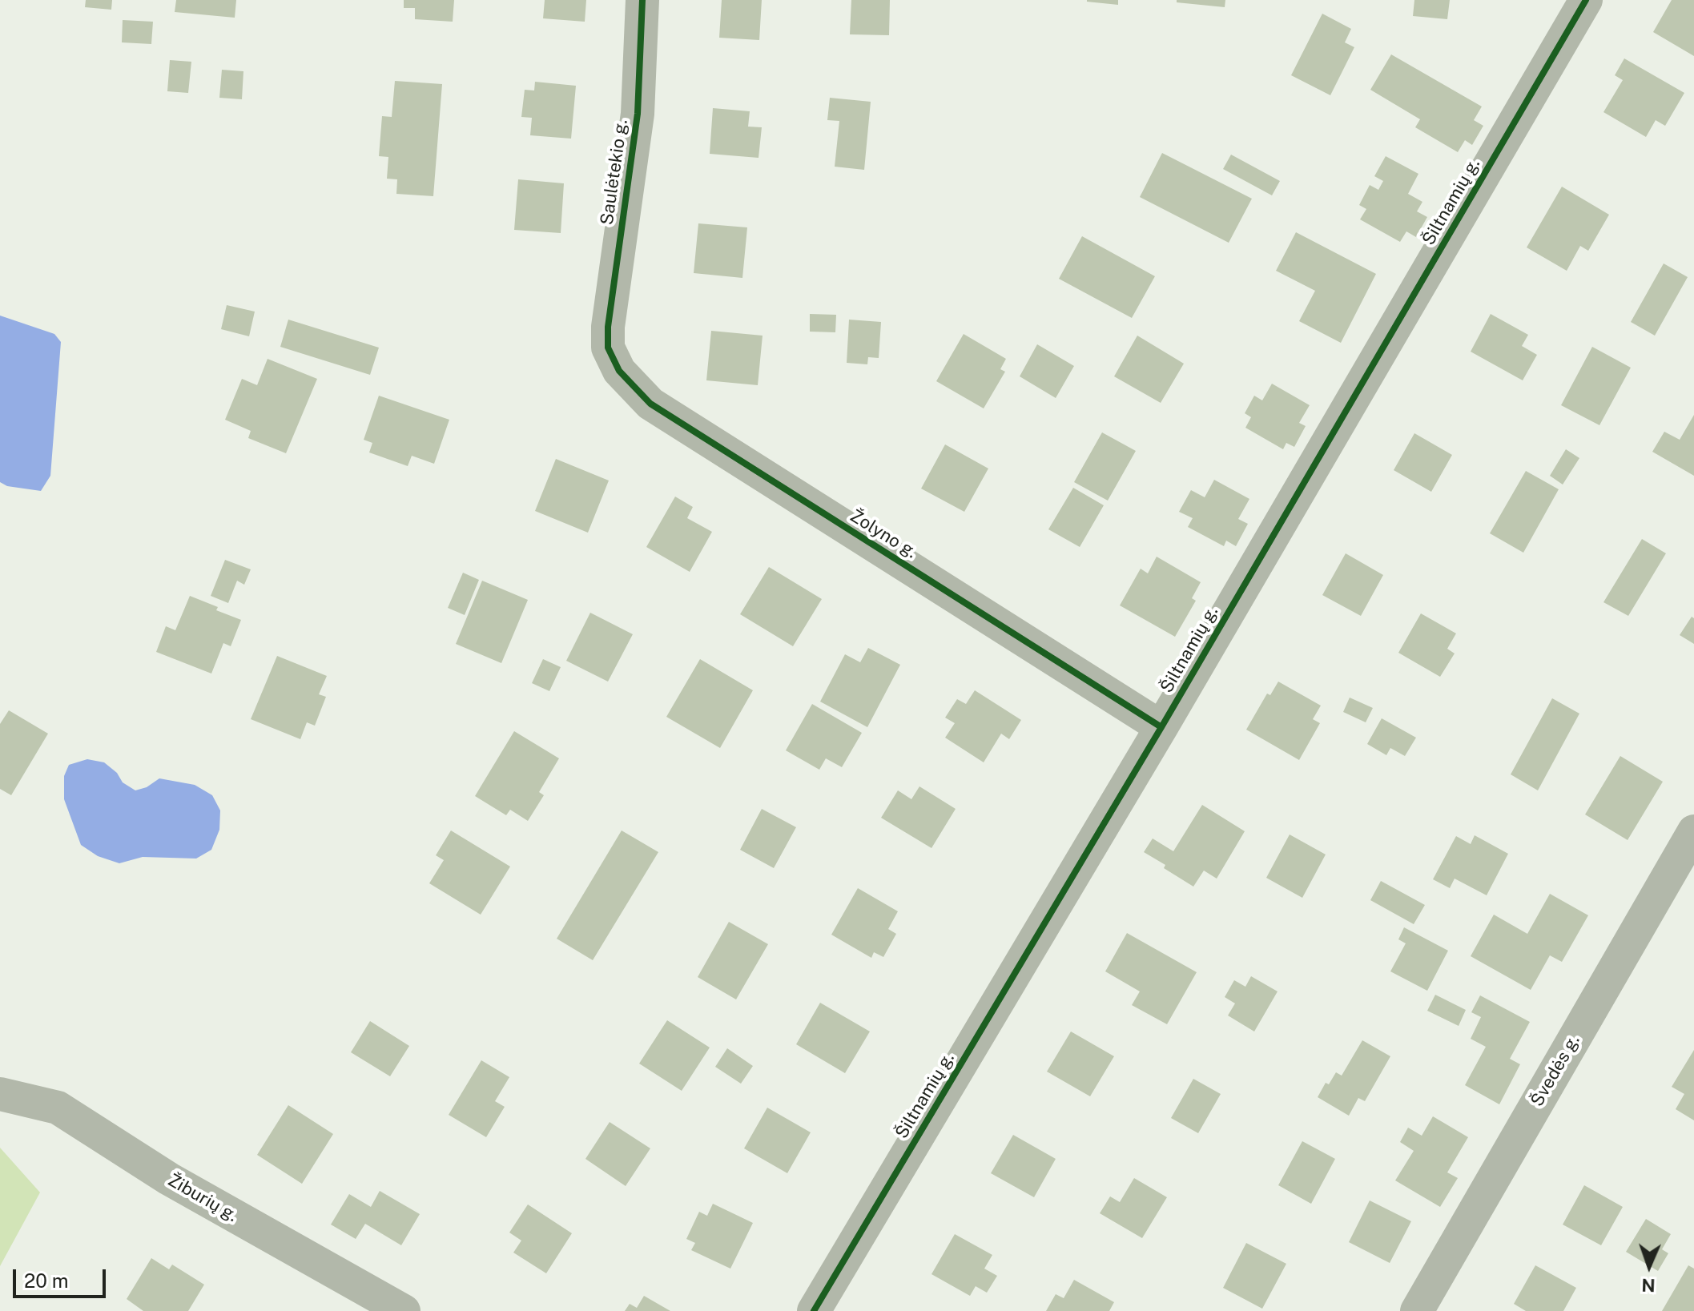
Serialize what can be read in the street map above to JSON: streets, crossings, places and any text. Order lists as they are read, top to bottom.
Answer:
{
  "streets": {
    "street": [
      "Saulėtekio g.",
      "Šiltnamių g.",
      "Žolyno g.",
      "Švedės g.",
      "Žiburių g."
    ]
  },
  "crossings": [
    ["Saulėtekio g.", "Žolyno g."],
    ["Šiltnamių g.", "Žolyno g."]
  ],
  "scale_bar": "20 m",
  "north": "bottom"
}
